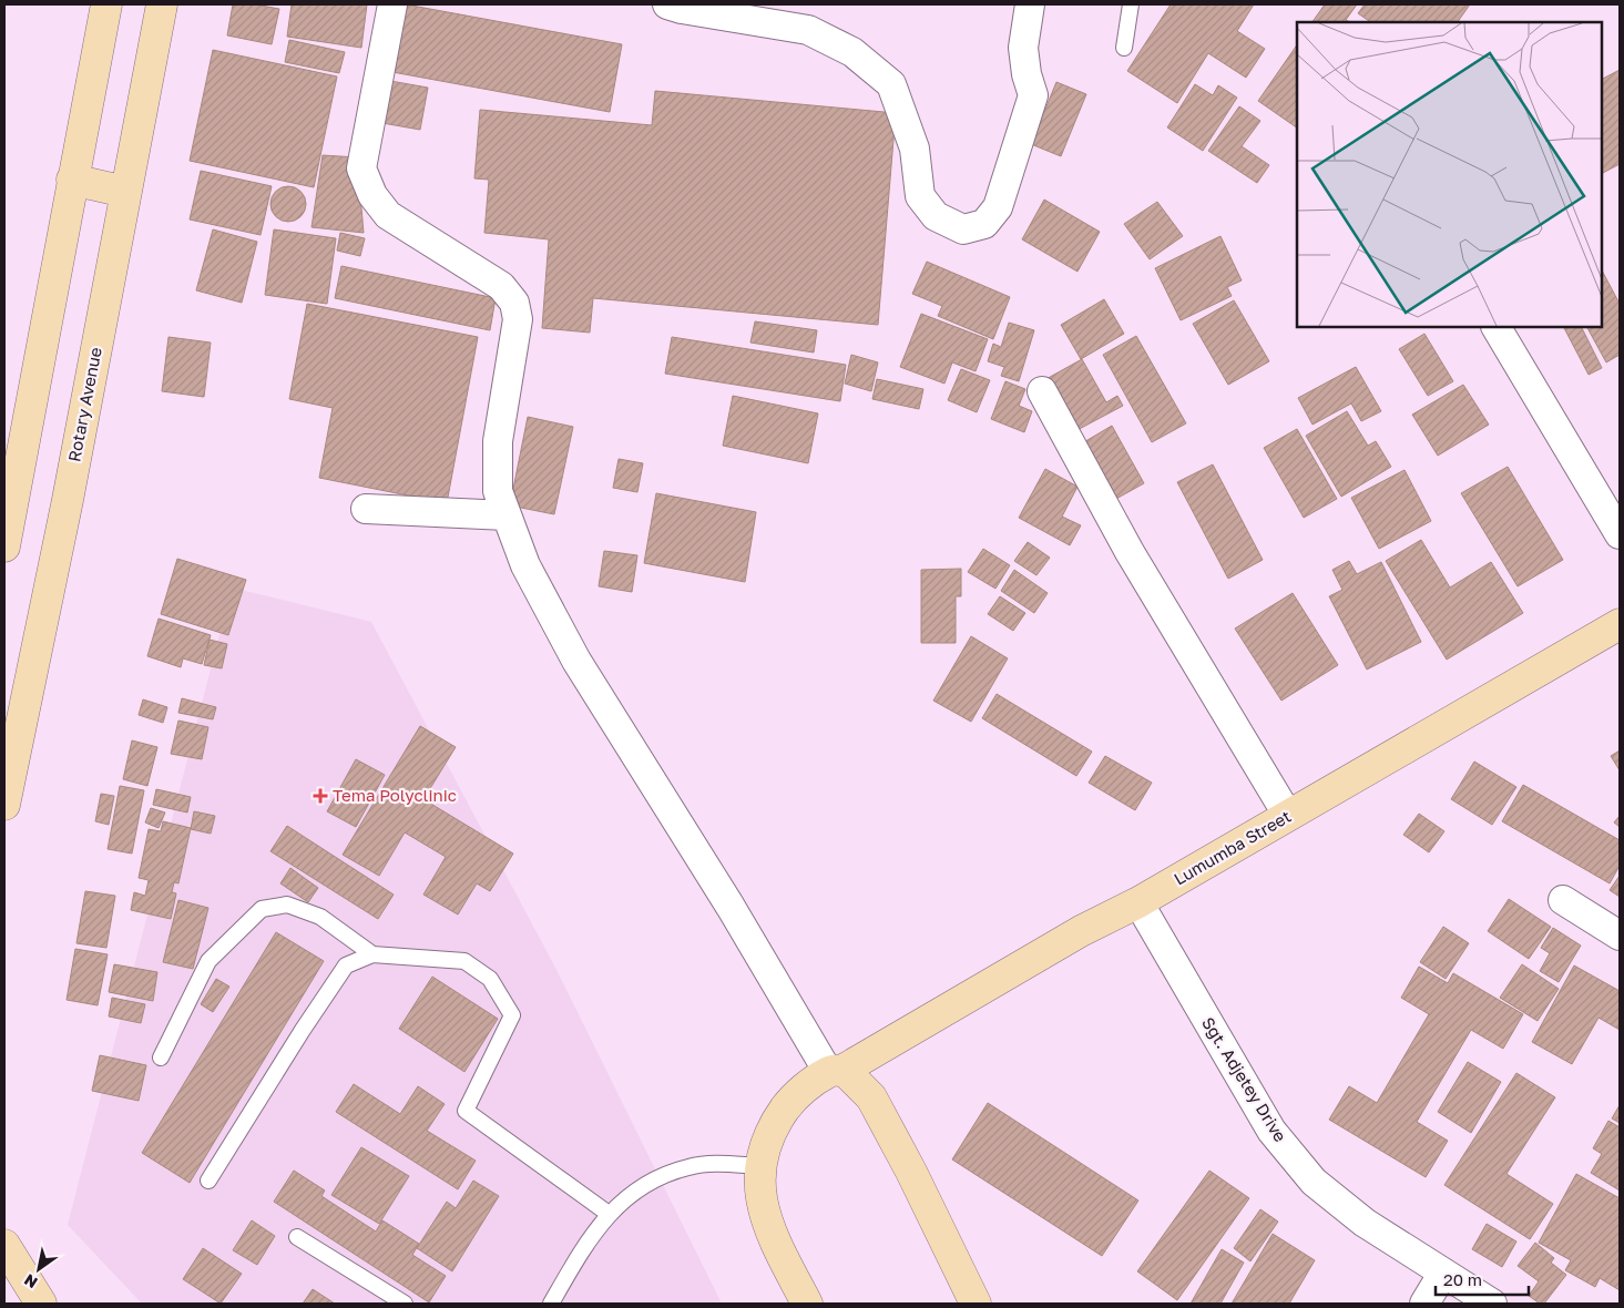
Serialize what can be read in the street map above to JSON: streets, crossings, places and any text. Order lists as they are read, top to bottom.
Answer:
{
  "streets": {
    "main road": ["Rotary Avenue", "Lumumba Street"],
    "street": ["Sgt. Adjetey Drive"]
  },
  "crossings": [
    ["Lumumba Street", "Sgt. Adjetey Drive"]
  ],
  "places": {
    "health": ["Tema Polyclinic"]
  },
  "scale_bar": "20 m",
  "north": "bottom left"
}
